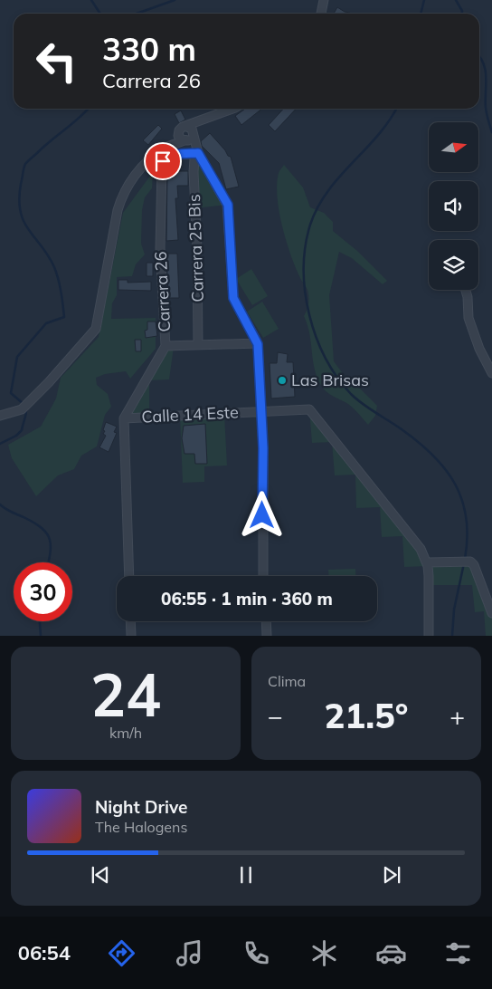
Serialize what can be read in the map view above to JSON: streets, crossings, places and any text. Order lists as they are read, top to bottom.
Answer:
{
  "streets": {
    "street": ["Carrera 25 Bis", "Carrera 26", "Calle 14 Este"]
  },
  "crossings": [
    ["Carrera 25 Bis", "Carrera 26"],
    ["Carrera 26", "Calle 14 Este"]
  ],
  "places": ["Las Brisas"],
  "north": "right",
  "page": {
    "turn": ["330 m", "Carrera 26"],
    "limit": "30",
    "trip": "06:55 · 1 min · 360 m",
    "tile": [
      ["24", "km/h"],
      "Clima"
    ],
    "heat": ["−", "21.5°", "+"],
    "song": ["Night Drive", "The Halogens"],
    "tabs": "06:54"
  }
}
